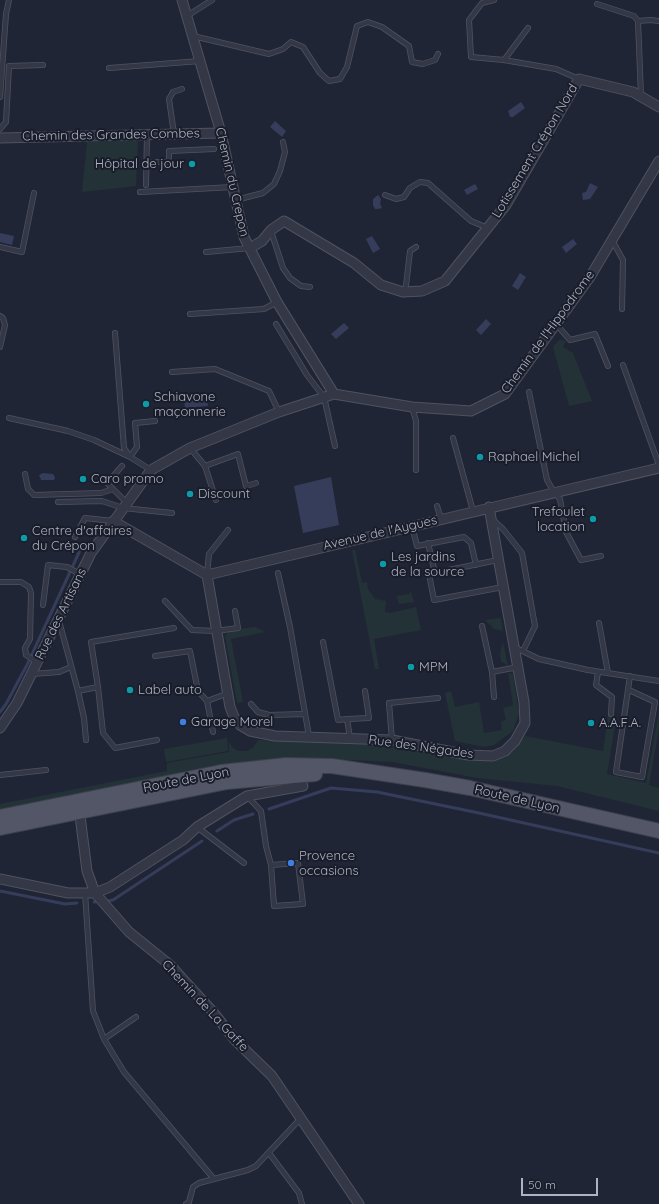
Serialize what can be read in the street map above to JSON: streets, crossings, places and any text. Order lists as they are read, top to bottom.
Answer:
{
  "streets": {
    "main road": ["Route de Lyon"],
    "street": [
      "Chemin des Grandes Combes",
      "Lotissement Crépon Nord",
      "Chemin du Crepon",
      "Chemin de l'Hippodrome",
      "Avenue de l'Aygues",
      "Rue des Artisans",
      "Rue des Négades",
      "Chemin de La Gaffe"
    ]
  },
  "crossings": [
    ["Chemin des Grandes Combes", "Chemin du Crepon"],
    ["Lotissement Crépon Nord", "Chemin du Crepon"],
    ["Chemin du Crepon", "Chemin de l'Hippodrome"],
    ["Chemin du Crepon", "Rue des Artisans"],
    ["Chemin de l'Hippodrome", "Rue des Artisans"],
    ["Avenue de l'Aygues", "Rue des Négades"],
    ["Route de Lyon", "Chemin de La Gaffe"]
  ],
  "places": [
    "Hôpital de jour",
    "Schiavone maçonnerie",
    "Raphael Michel",
    "Caro promo",
    "Discount",
    "Trefoulet location",
    "Centre d'affaires du Crépon",
    "Les jardins de la source",
    "MPM",
    "Label auto",
    "Garage Morel",
    "A.A.F.A.",
    "Provence occasions"
  ],
  "scale_bar": "50 m"
}
